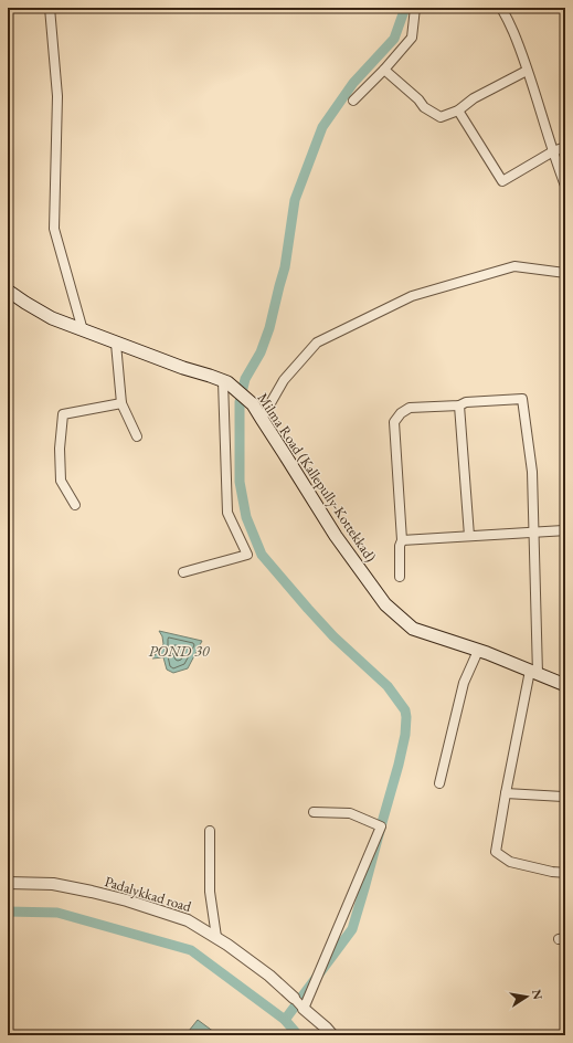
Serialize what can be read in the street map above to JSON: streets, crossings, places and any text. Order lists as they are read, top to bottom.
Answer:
{
  "streets": {
    "main road": ["Milma Road (Kallepully-Kottekkad)"],
    "street": ["Padalykkad road"]
  },
  "water": ["POND 30"],
  "north": "right"
}
